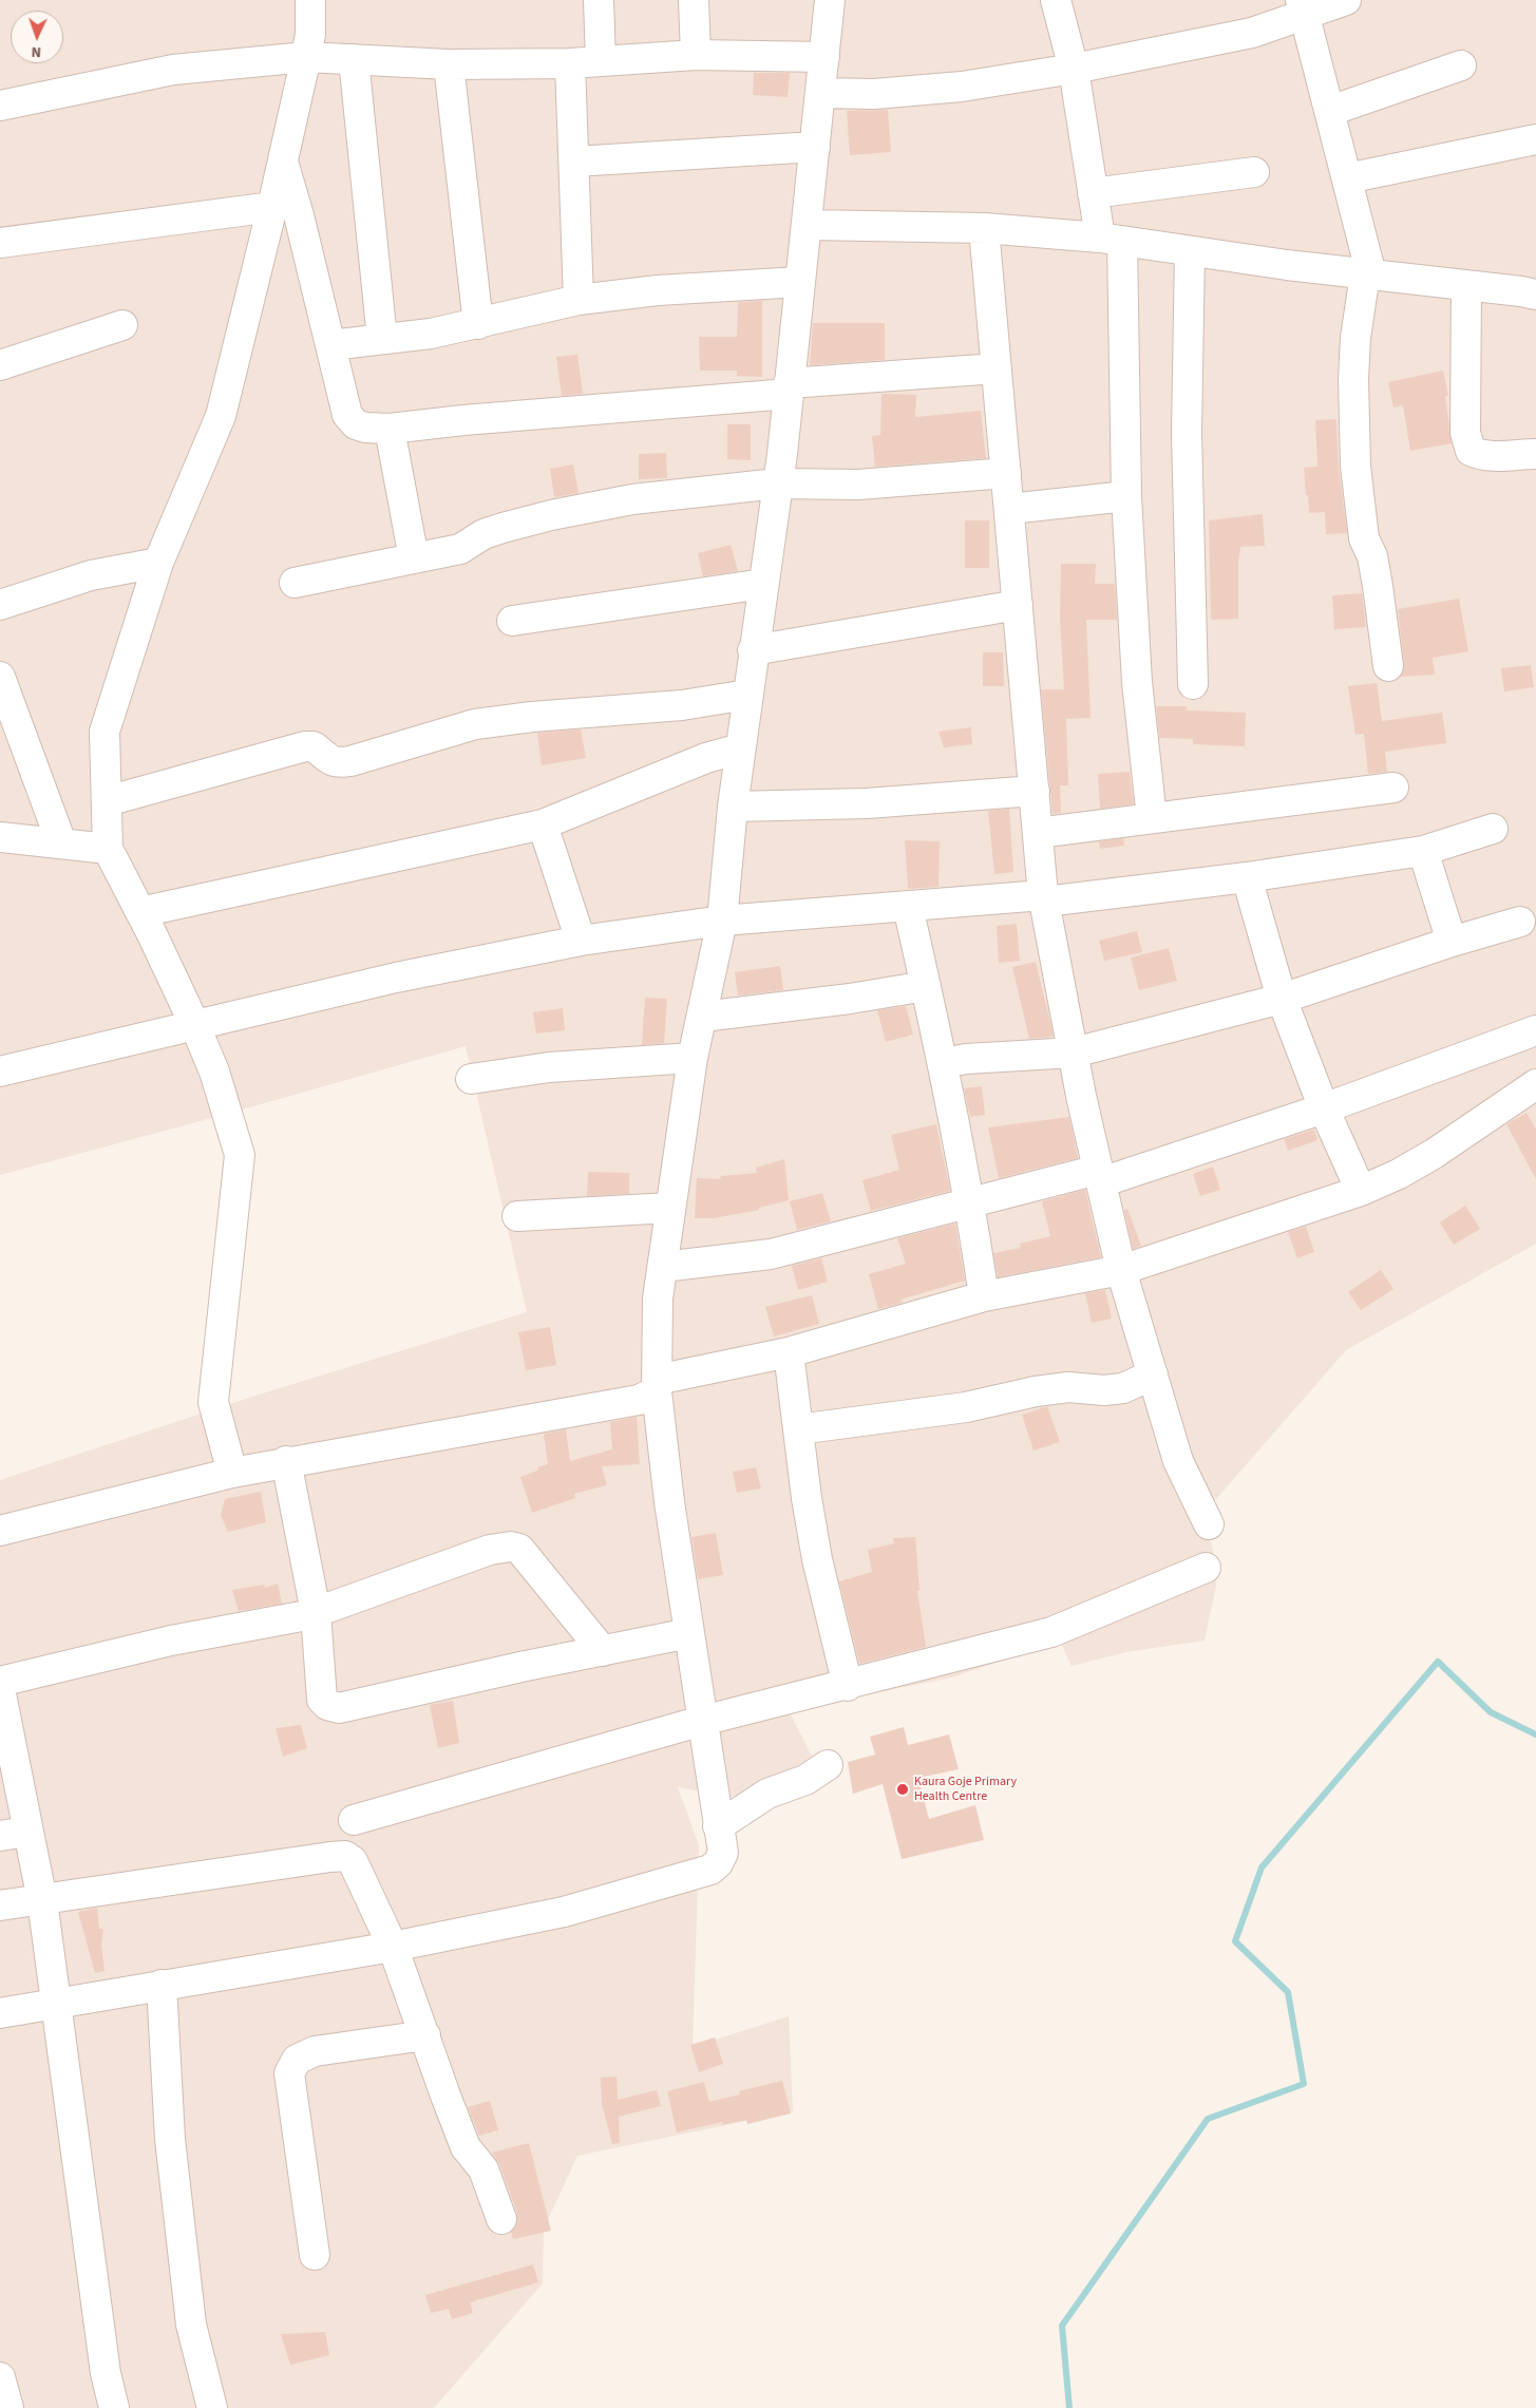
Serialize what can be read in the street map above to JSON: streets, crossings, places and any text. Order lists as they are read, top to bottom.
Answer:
{
  "places": ["Kaura Goje Primary Health Centre"],
  "north": "bottom"
}
